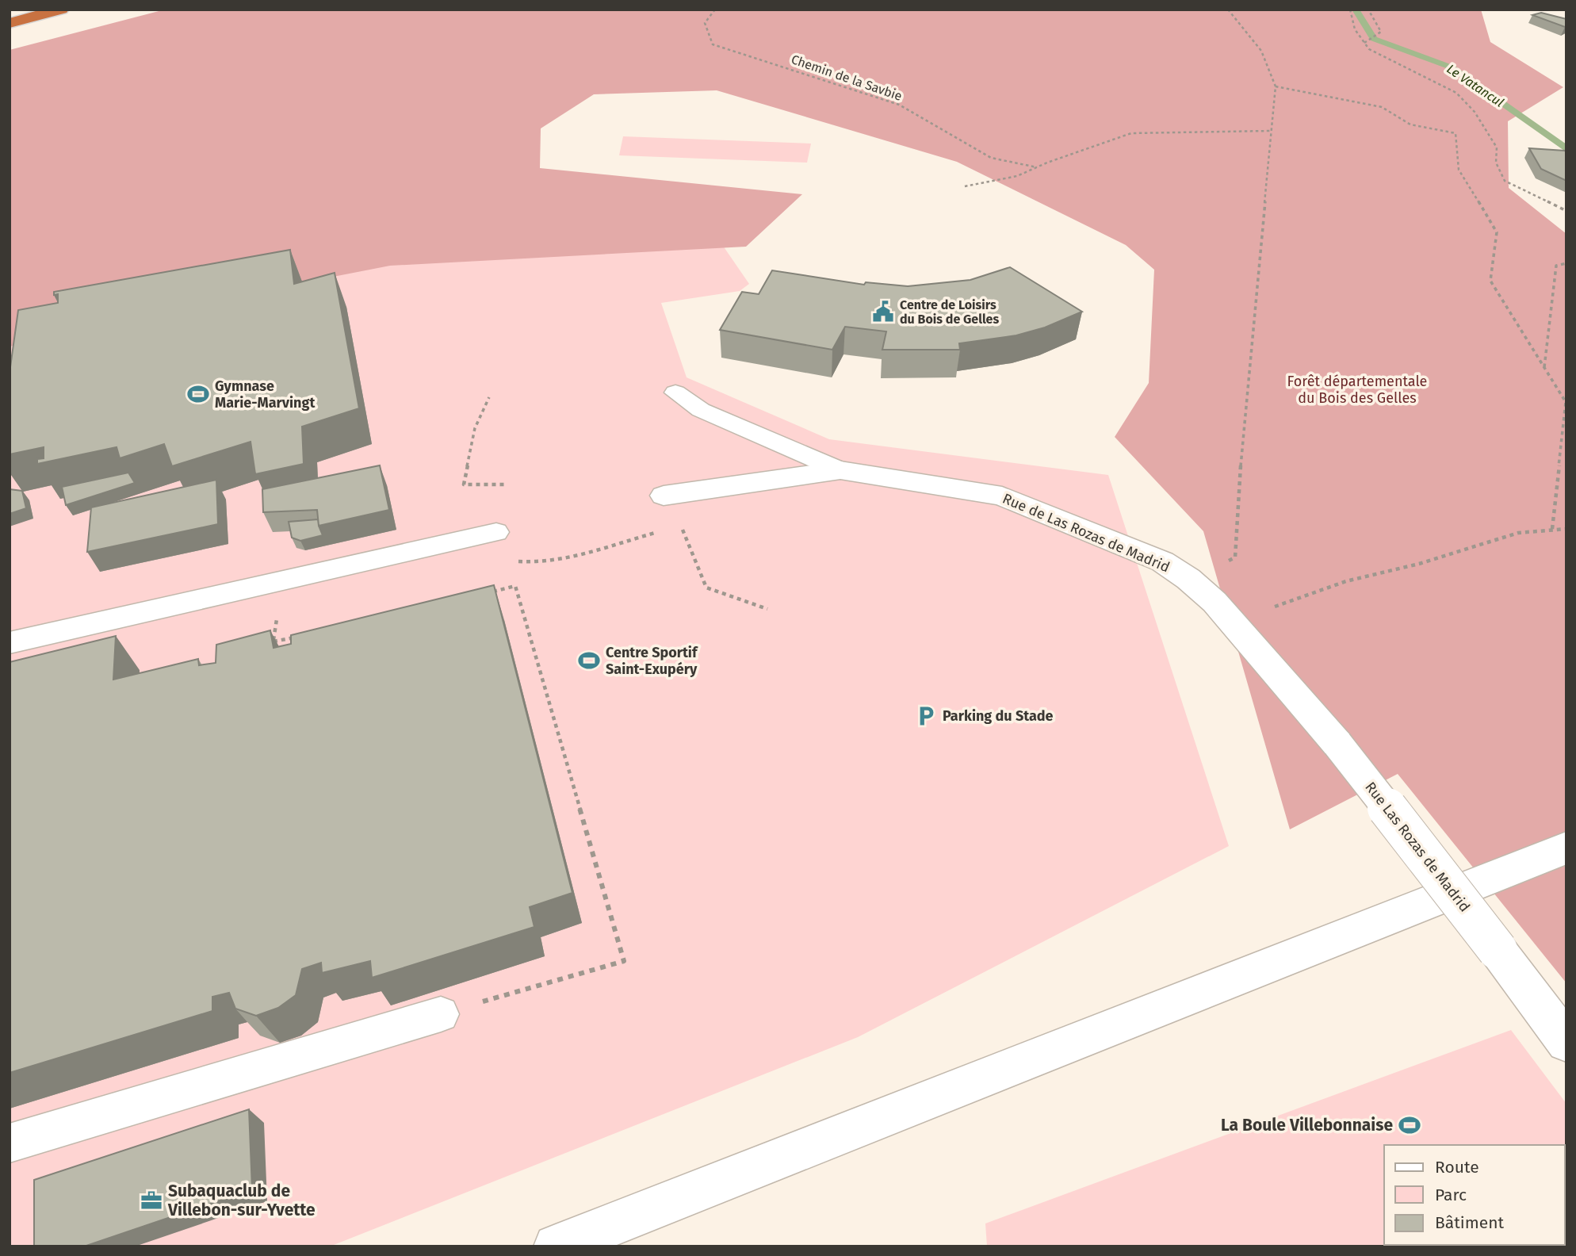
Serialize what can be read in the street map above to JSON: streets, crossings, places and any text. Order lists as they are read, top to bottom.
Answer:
{
  "streets": {
    "street": ["Rue de Las Rozas de Madrid", "Rue Las Rozas de Madrid"],
    "path": ["Chemin de la Savbie"]
  },
  "crossings": [
    ["Rue de Las Rozas de Madrid", "Rue Las Rozas de Madrid"]
  ],
  "water": ["Le Vatancul"],
  "parks": ["Forêt départementale du Bois des Gelles"],
  "places": {
    "public building": ["Centre de Loisirs du Bois de Gelles"],
    "sports": ["Gymnase Marie-Marvingt", "Centre Sportif Saint-Exupéry", "La Boule Villebonnaise"],
    "parking": ["Parking du Stade"],
    "office": ["Subaquaclub de Villebon-sur-Yvette"]
  },
  "legend": ["Route", "Parc", "Bâtiment"]
}
